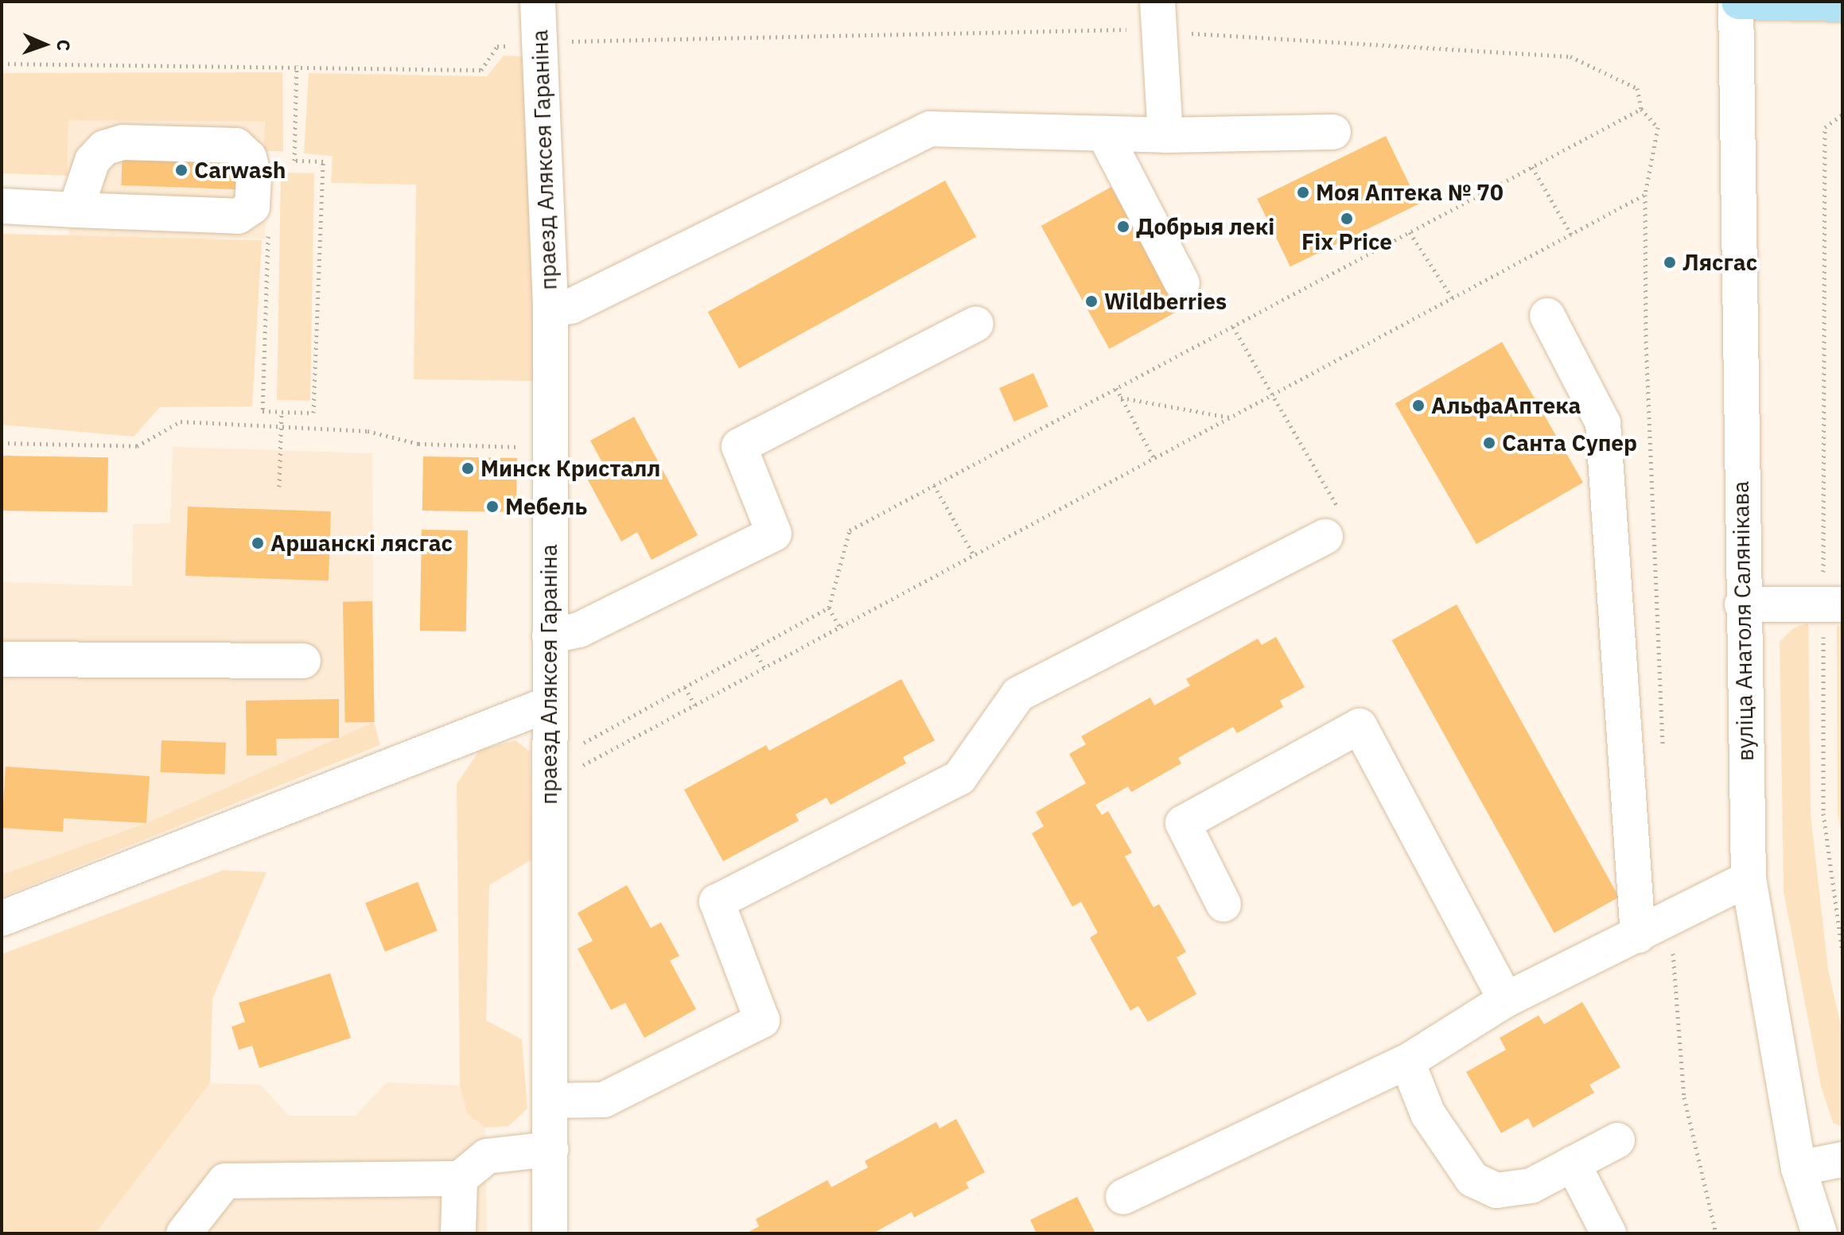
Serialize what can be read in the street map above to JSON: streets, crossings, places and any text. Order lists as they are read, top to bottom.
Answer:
{
  "streets": {
    "street": ["праезд Аляксея Гараніна", "вуліца Анатоля Салянікава"]
  },
  "places": [
    "Carwash",
    "Моя Аптека № 70",
    "Fix Price",
    "Добрыя лекі",
    "Лясгас",
    "Wildberries",
    "АльфаАптека",
    "Санта Супер",
    "Минск Кристалл",
    "Мебель",
    "Аршанскі лясгас"
  ],
  "north": "right"
}
